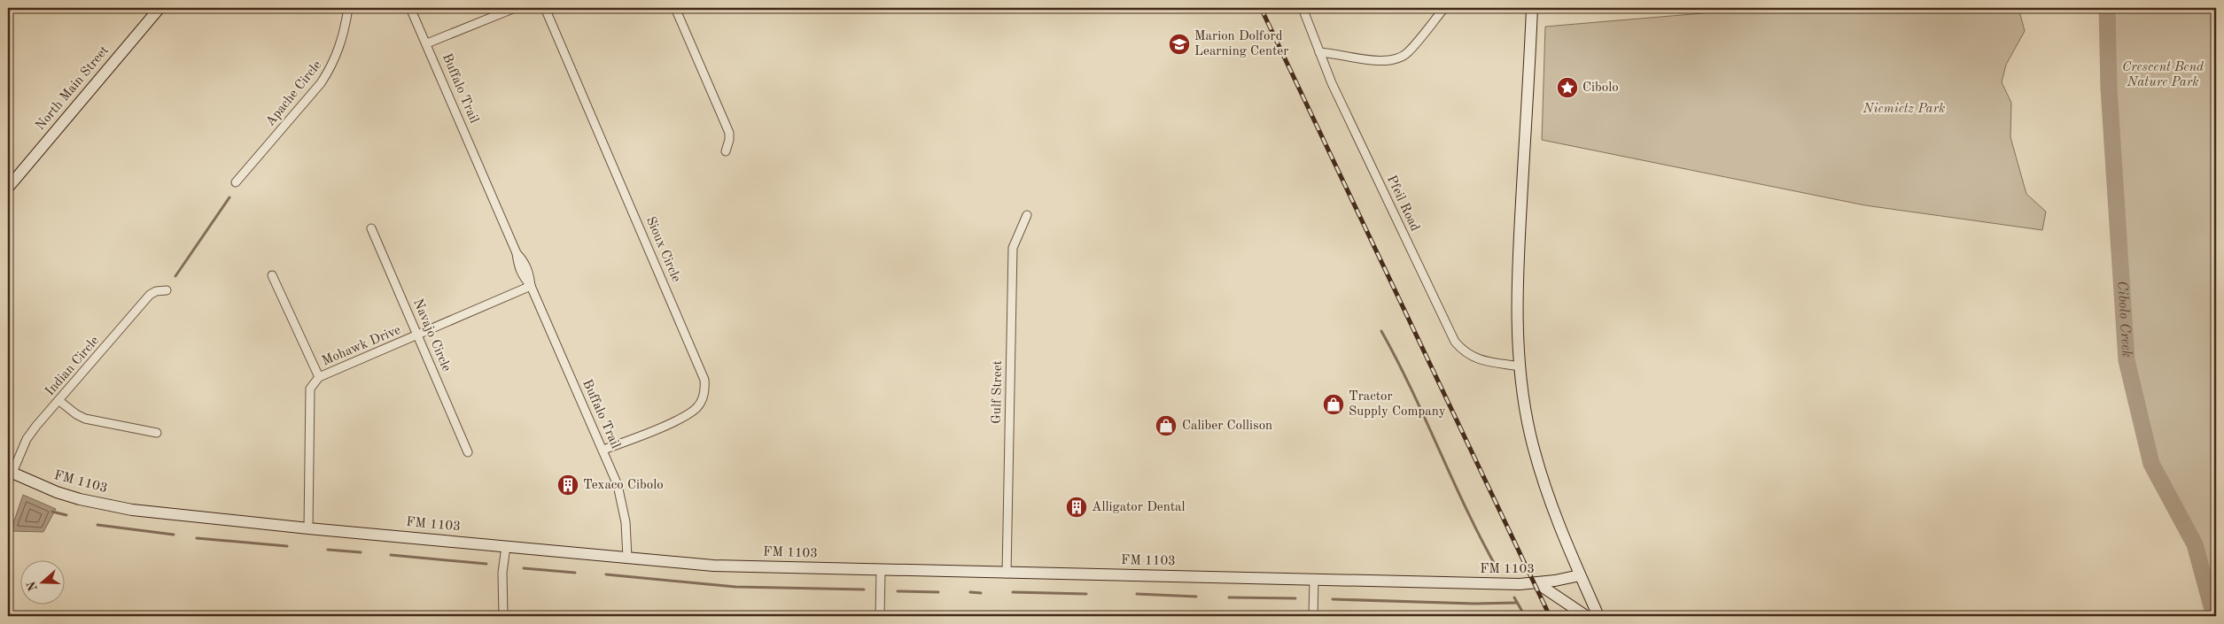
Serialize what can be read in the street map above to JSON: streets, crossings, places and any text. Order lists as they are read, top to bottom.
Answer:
{
  "streets": {
    "main road": ["North Main Street", "FM 1103"],
    "street": [
      "Buffalo Trail",
      "Apache Circle",
      "Pfeil Road",
      "Sioux Circle",
      "Navajo Circle",
      "Mohawk Drive",
      "Indian Circle",
      "Gulf Street"
    ]
  },
  "crossings": [
    ["Buffalo Trail", "Sioux Circle"],
    ["Buffalo Trail", "Mohawk Drive"],
    ["Buffalo Trail", "FM 1103"],
    ["Navajo Circle", "Mohawk Drive"],
    ["Mohawk Drive", "FM 1103"],
    ["Indian Circle", "FM 1103"],
    ["Gulf Street", "FM 1103"]
  ],
  "water": ["Cibolo Creek"],
  "parks": ["Crescent Bend Nature Park", "Niemietz Park"],
  "places": {
    "school or university": ["Marion Dolford Learning Center"],
    "place": ["Cibolo"],
    "shop": ["Tractor Supply Company", "Caliber Collison"],
    "building": ["Texaco Cibolo", "Alligator Dental"]
  },
  "north": "left"
}
